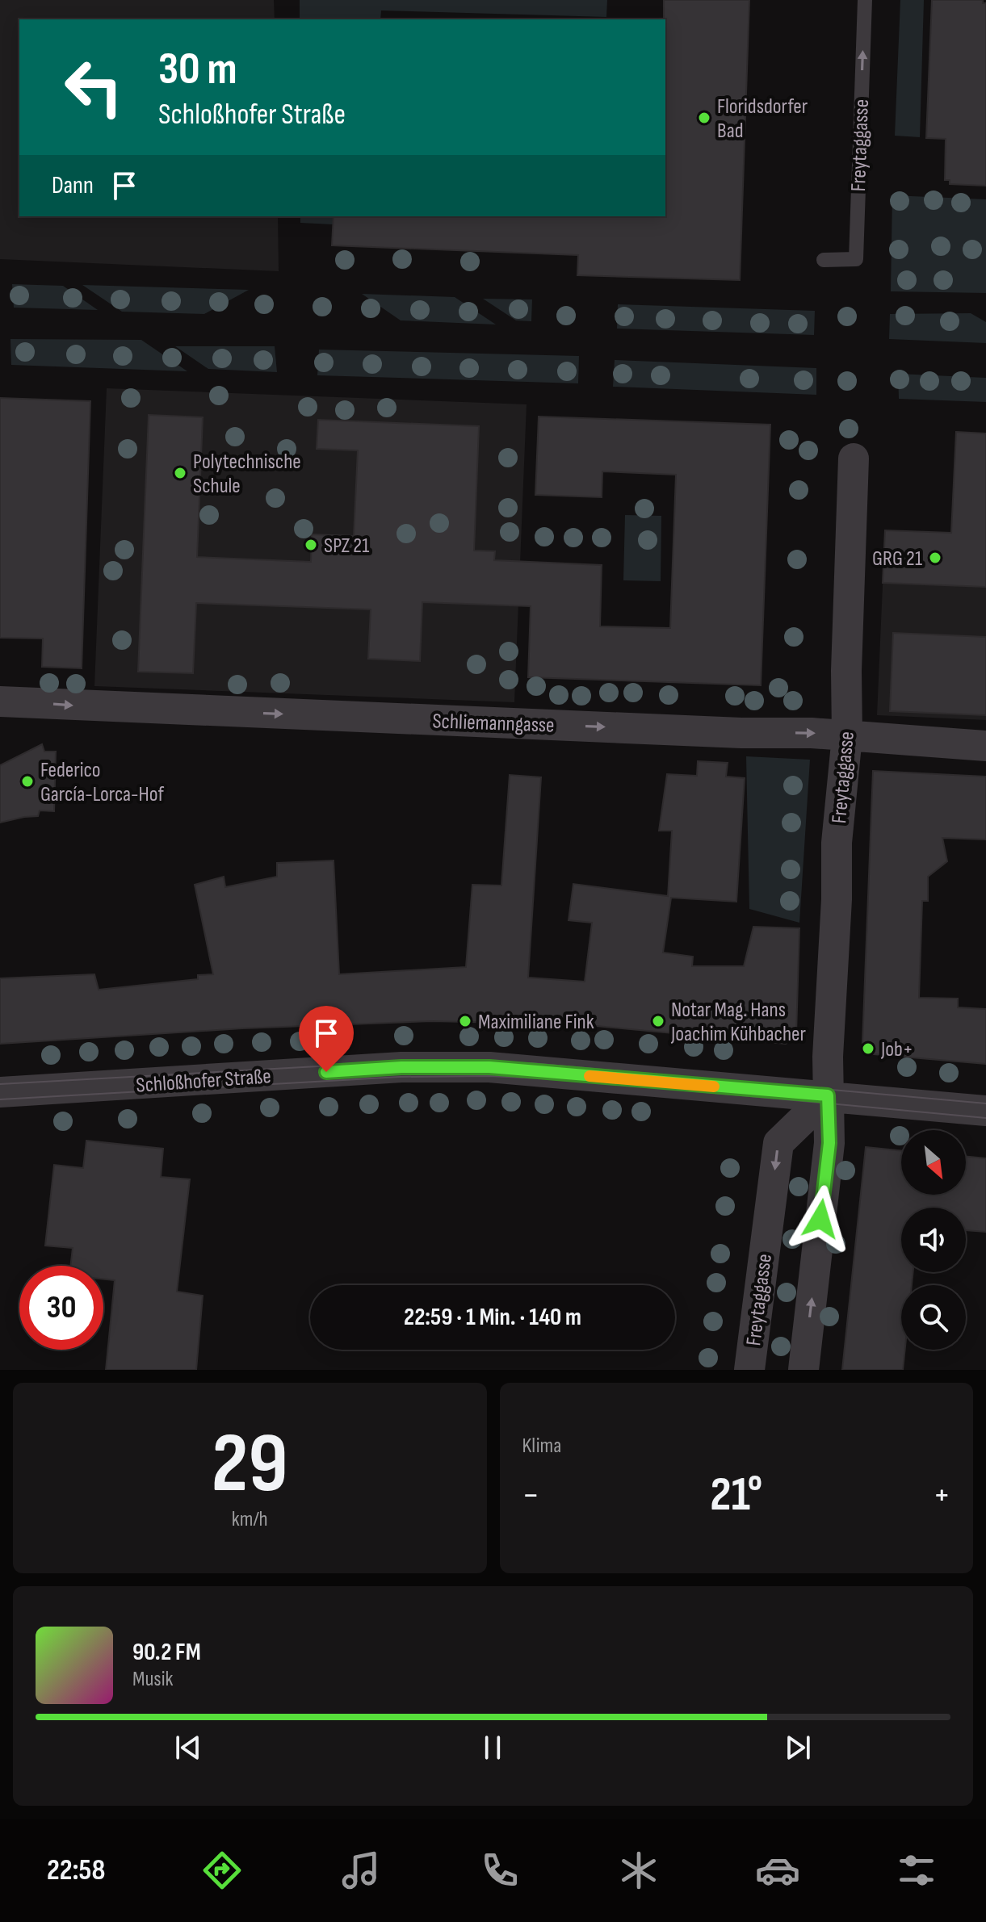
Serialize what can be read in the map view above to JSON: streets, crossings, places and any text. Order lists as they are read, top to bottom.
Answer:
{
  "streets": {
    "street": ["Freytaggasse", "Schliemanngasse", "Schloßhofer Straße"]
  },
  "crossings": [
    ["Freytaggasse", "Schliemanngasse"],
    ["Freytaggasse", "Schloßhofer Straße"]
  ],
  "one_way": ["Schliemanngasse"],
  "places": [
    "Floridsdorfer Bad",
    "Polytechnische Schule",
    "SPZ 21",
    "GRG 21",
    "Federico García-Lorca-Hof",
    "Maximiliane Fink",
    "Notar Mag. Hans Joachim Kühbacher",
    "Job+"
  ],
  "north": "bottom right",
  "page": {
    "turn": ["30 m", "Schloßhofer Straße"],
    "then": "Dann",
    "limit": "30",
    "trip": "22:59 · 1 Min. · 140 m",
    "tile": [
      ["29", "km/h"],
      "Klima"
    ],
    "heat": ["−", "21°", "+"],
    "song": ["90.2 FM", "Musik"],
    "tabs": "22:58"
  }
}
